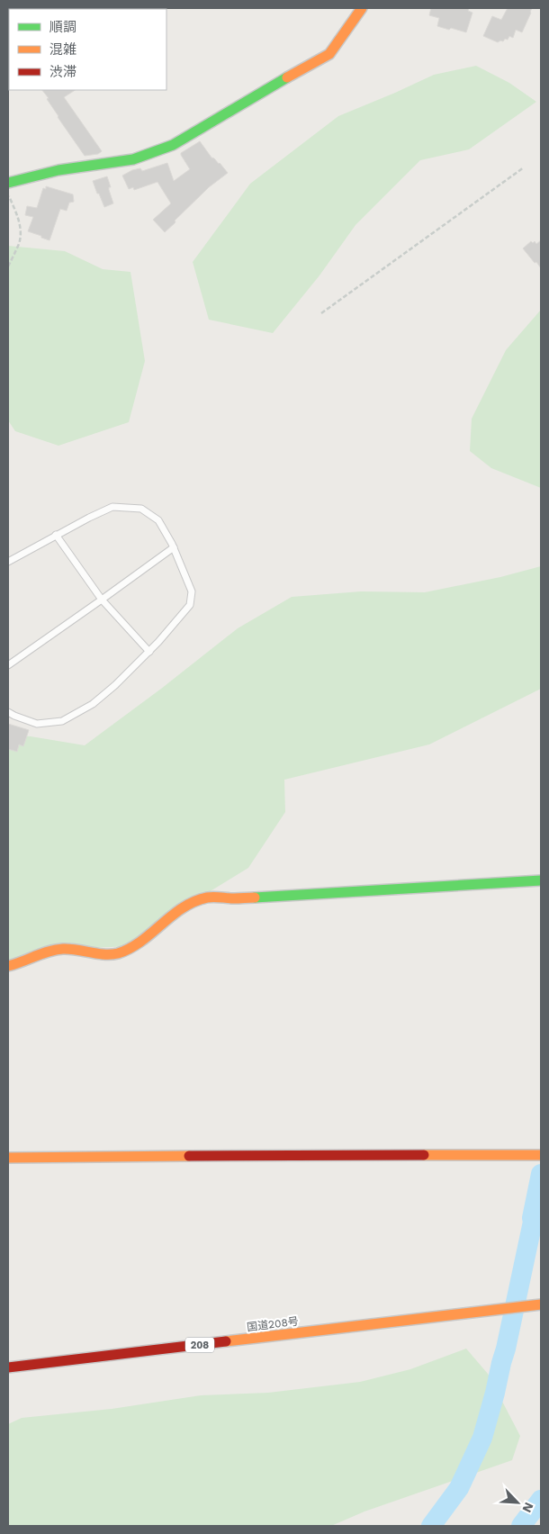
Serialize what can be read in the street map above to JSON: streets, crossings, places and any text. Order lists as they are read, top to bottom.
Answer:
{
  "streets": {
    "main road": ["国道208号", "208"]
  },
  "legend": ["順調", "混雑", "渋滞"],
  "north": "bottom right"
}
